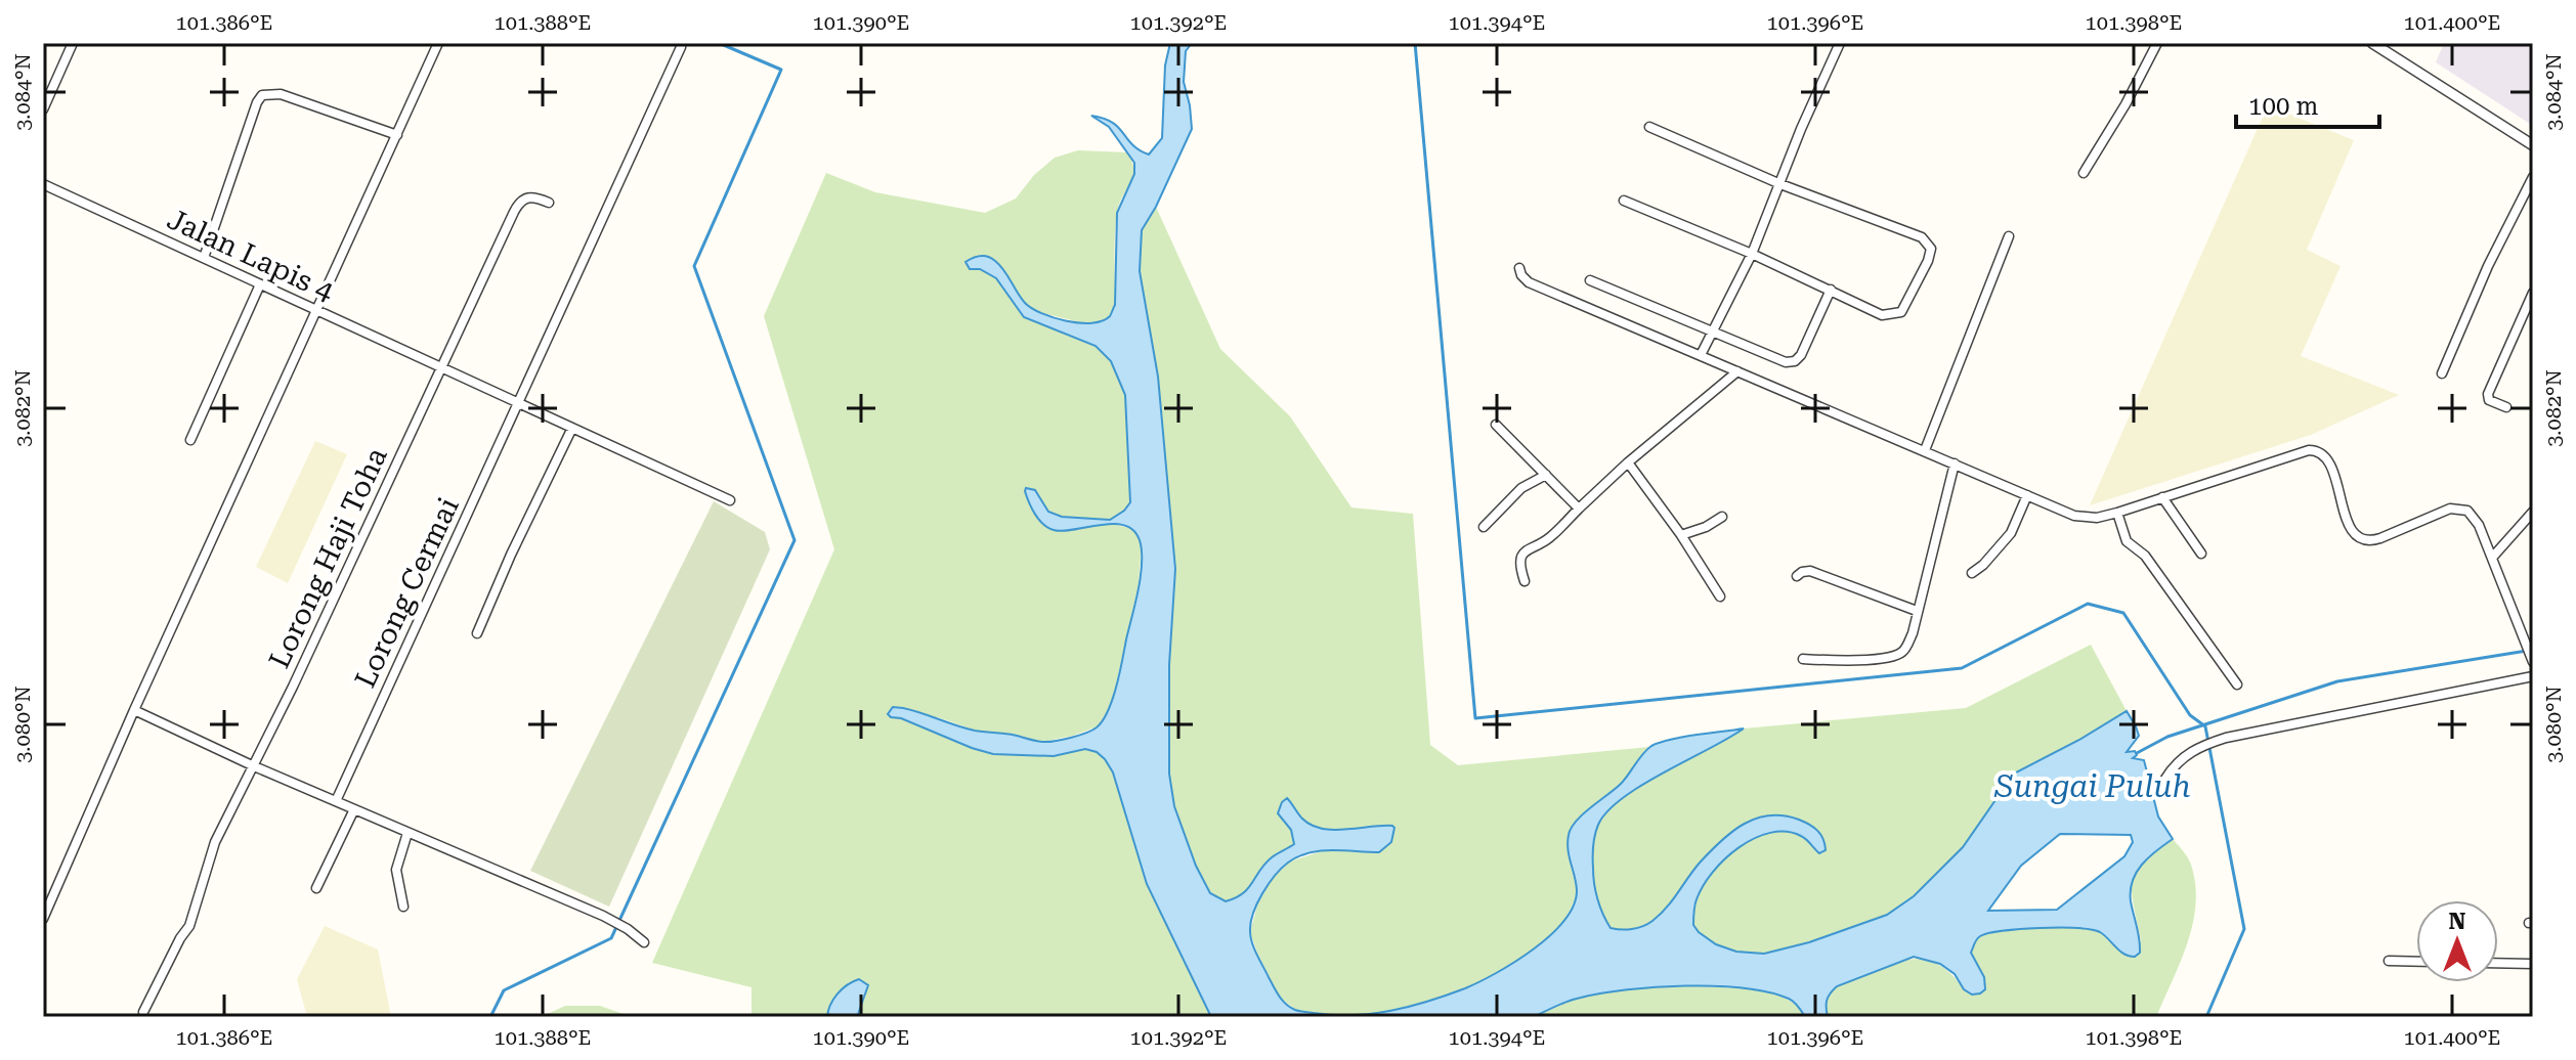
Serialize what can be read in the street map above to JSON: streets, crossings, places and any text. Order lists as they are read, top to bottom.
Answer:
{
  "streets": {
    "street": ["Jalan Lapis 4", "Lorong Haji Toha", "Lorong Cermai"]
  },
  "crossings": [
    ["Jalan Lapis 4", "Lorong Haji Toha"],
    ["Jalan Lapis 4", "Lorong Cermai"]
  ],
  "water": ["Sungai Puluh"],
  "scale_bar": "100 m",
  "north": "top",
  "coordinates": [
    "101.386°E",
    "101.388°E",
    "101.390°E",
    "101.392°E",
    "101.394°E",
    "101.396°E",
    "101.398°E",
    "101.400°E",
    "3.084°N",
    "3.082°N",
    "3.080°N"
  ]
}
